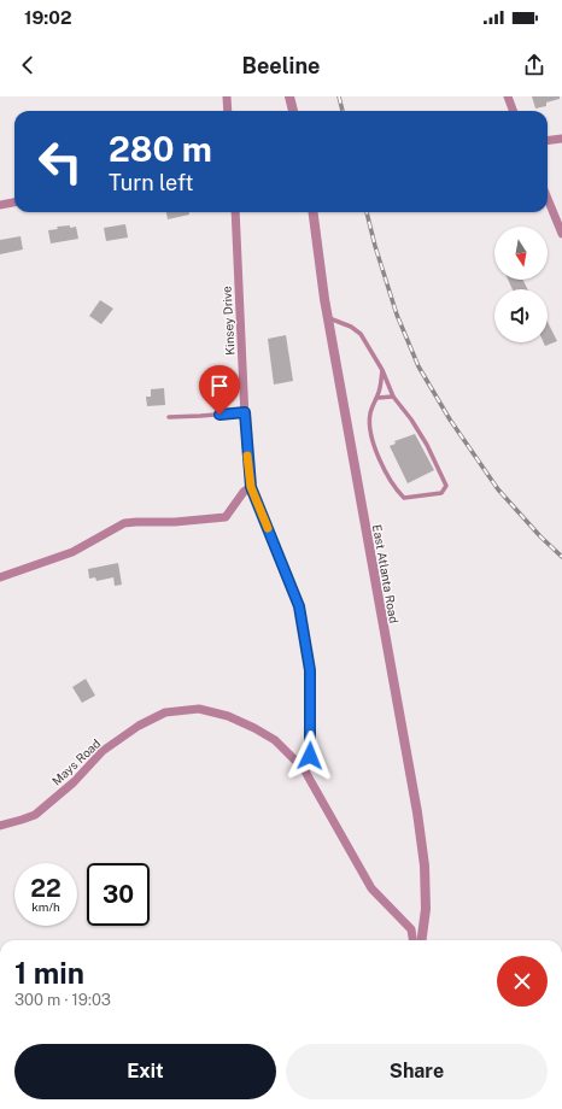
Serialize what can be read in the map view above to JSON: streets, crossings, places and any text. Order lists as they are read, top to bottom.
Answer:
{
  "streets": {
    "street": ["Kinsey Drive", "East Atlanta Road", "Mays Road"]
  },
  "crossings": [
    ["Kinsey Drive", "Mays Road"]
  ],
  "north": "bottom",
  "page": {
    "status": "19:02",
    "header": "Beeline",
    "turn": ["280 m", "Turn left"],
    "speed": "22 km/h",
    "limit": "30",
    "heading": ["1 min", "300 m · 19:03"],
    "buttons": ["Exit", "Share"]
  }
}
